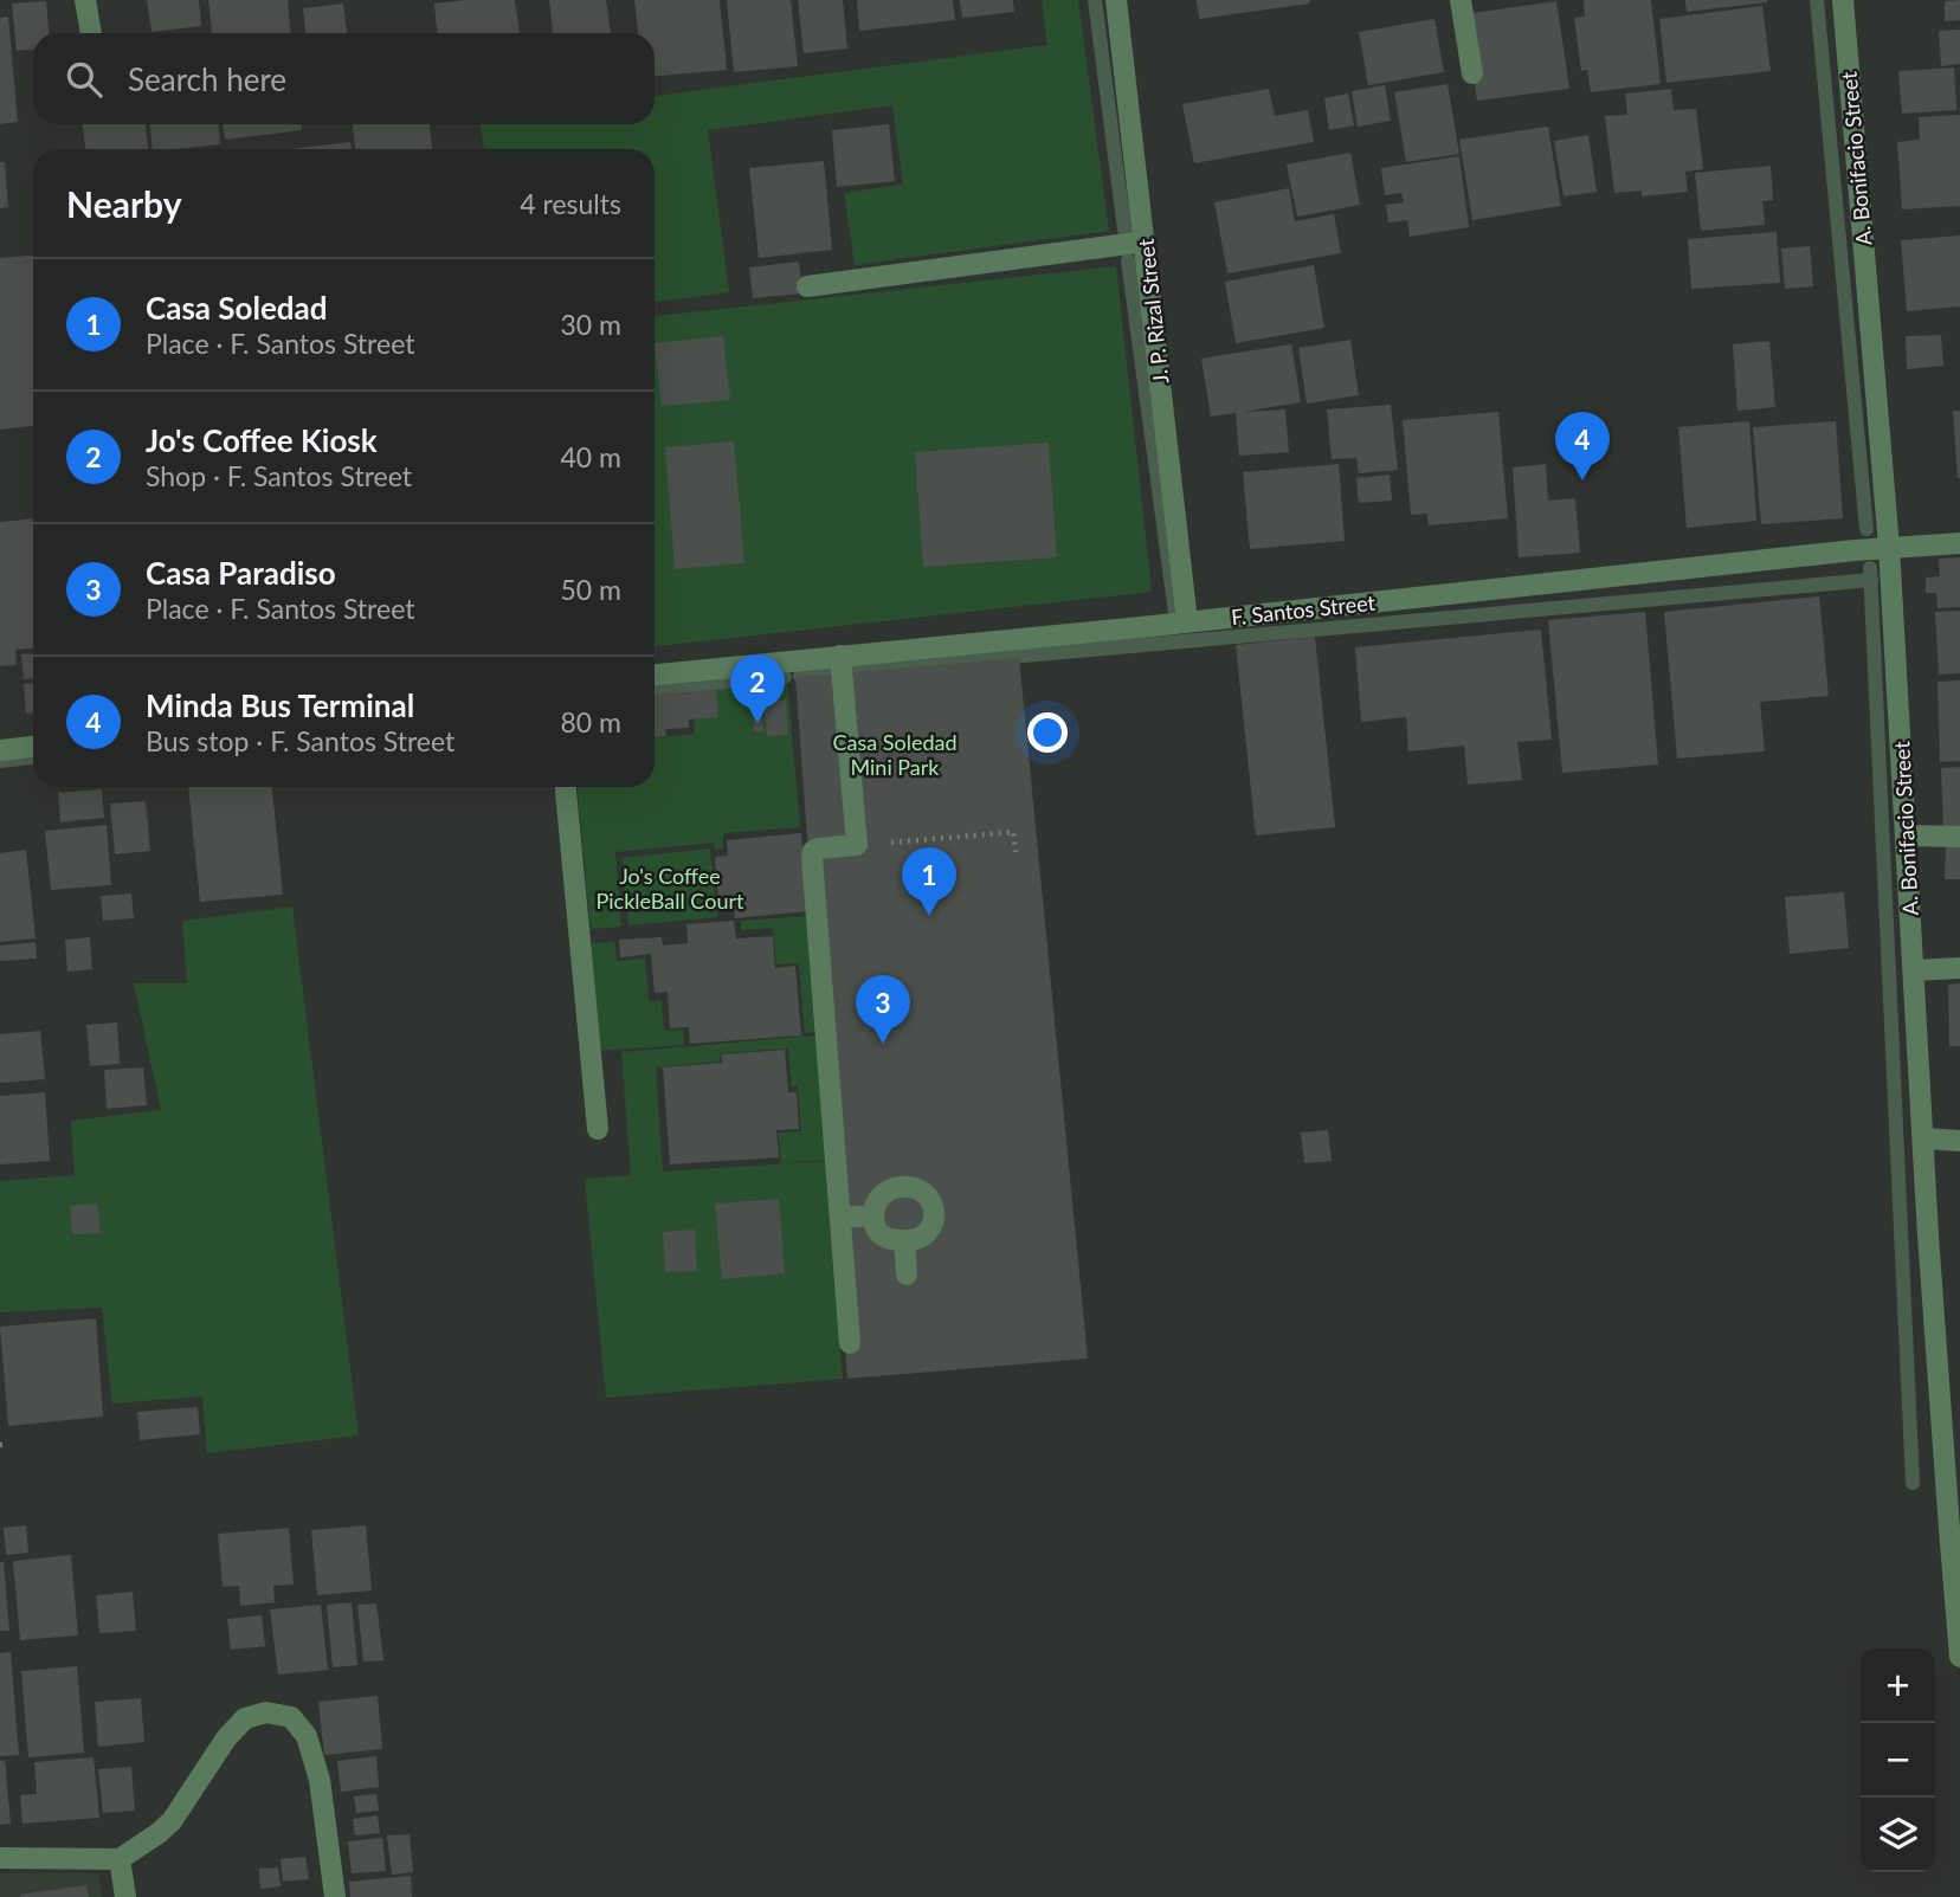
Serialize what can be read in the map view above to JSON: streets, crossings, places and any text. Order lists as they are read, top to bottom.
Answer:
{
  "streets": {
    "street": ["A. Bonifacio Street", "J. P. Rizal Street", "F. Santos Street"]
  },
  "crossings": [
    ["A. Bonifacio Street", "F. Santos Street"],
    ["J. P. Rizal Street", "F. Santos Street"]
  ],
  "parks": ["Casa Soledad Mini Park", "Jo's Coffee PickleBall Court"],
  "page": {
    "search": "Search here",
    "heading": ["Nearby", "4 results"],
    "list": [
      {
        "mark": "1",
        "name": "Casa Soledad",
        "note": "Place · F. Santos Street",
        "value": "30 m"
      },
      {
        "mark": "2",
        "name": "Jo's Coffee Kiosk",
        "note": "Shop · F. Santos Street",
        "value": "40 m"
      },
      {
        "mark": "3",
        "name": "Casa Paradiso",
        "note": "Place · F. Santos Street",
        "value": "50 m"
      },
      {
        "mark": "4",
        "name": "Minda Bus Terminal",
        "note": "Bus stop · F. Santos Street",
        "value": "80 m"
      }
    ],
    "pins": [
      "4",
      "2",
      "1",
      "3"
    ],
    "map_buttons": ["+", "−"]
  }
}
